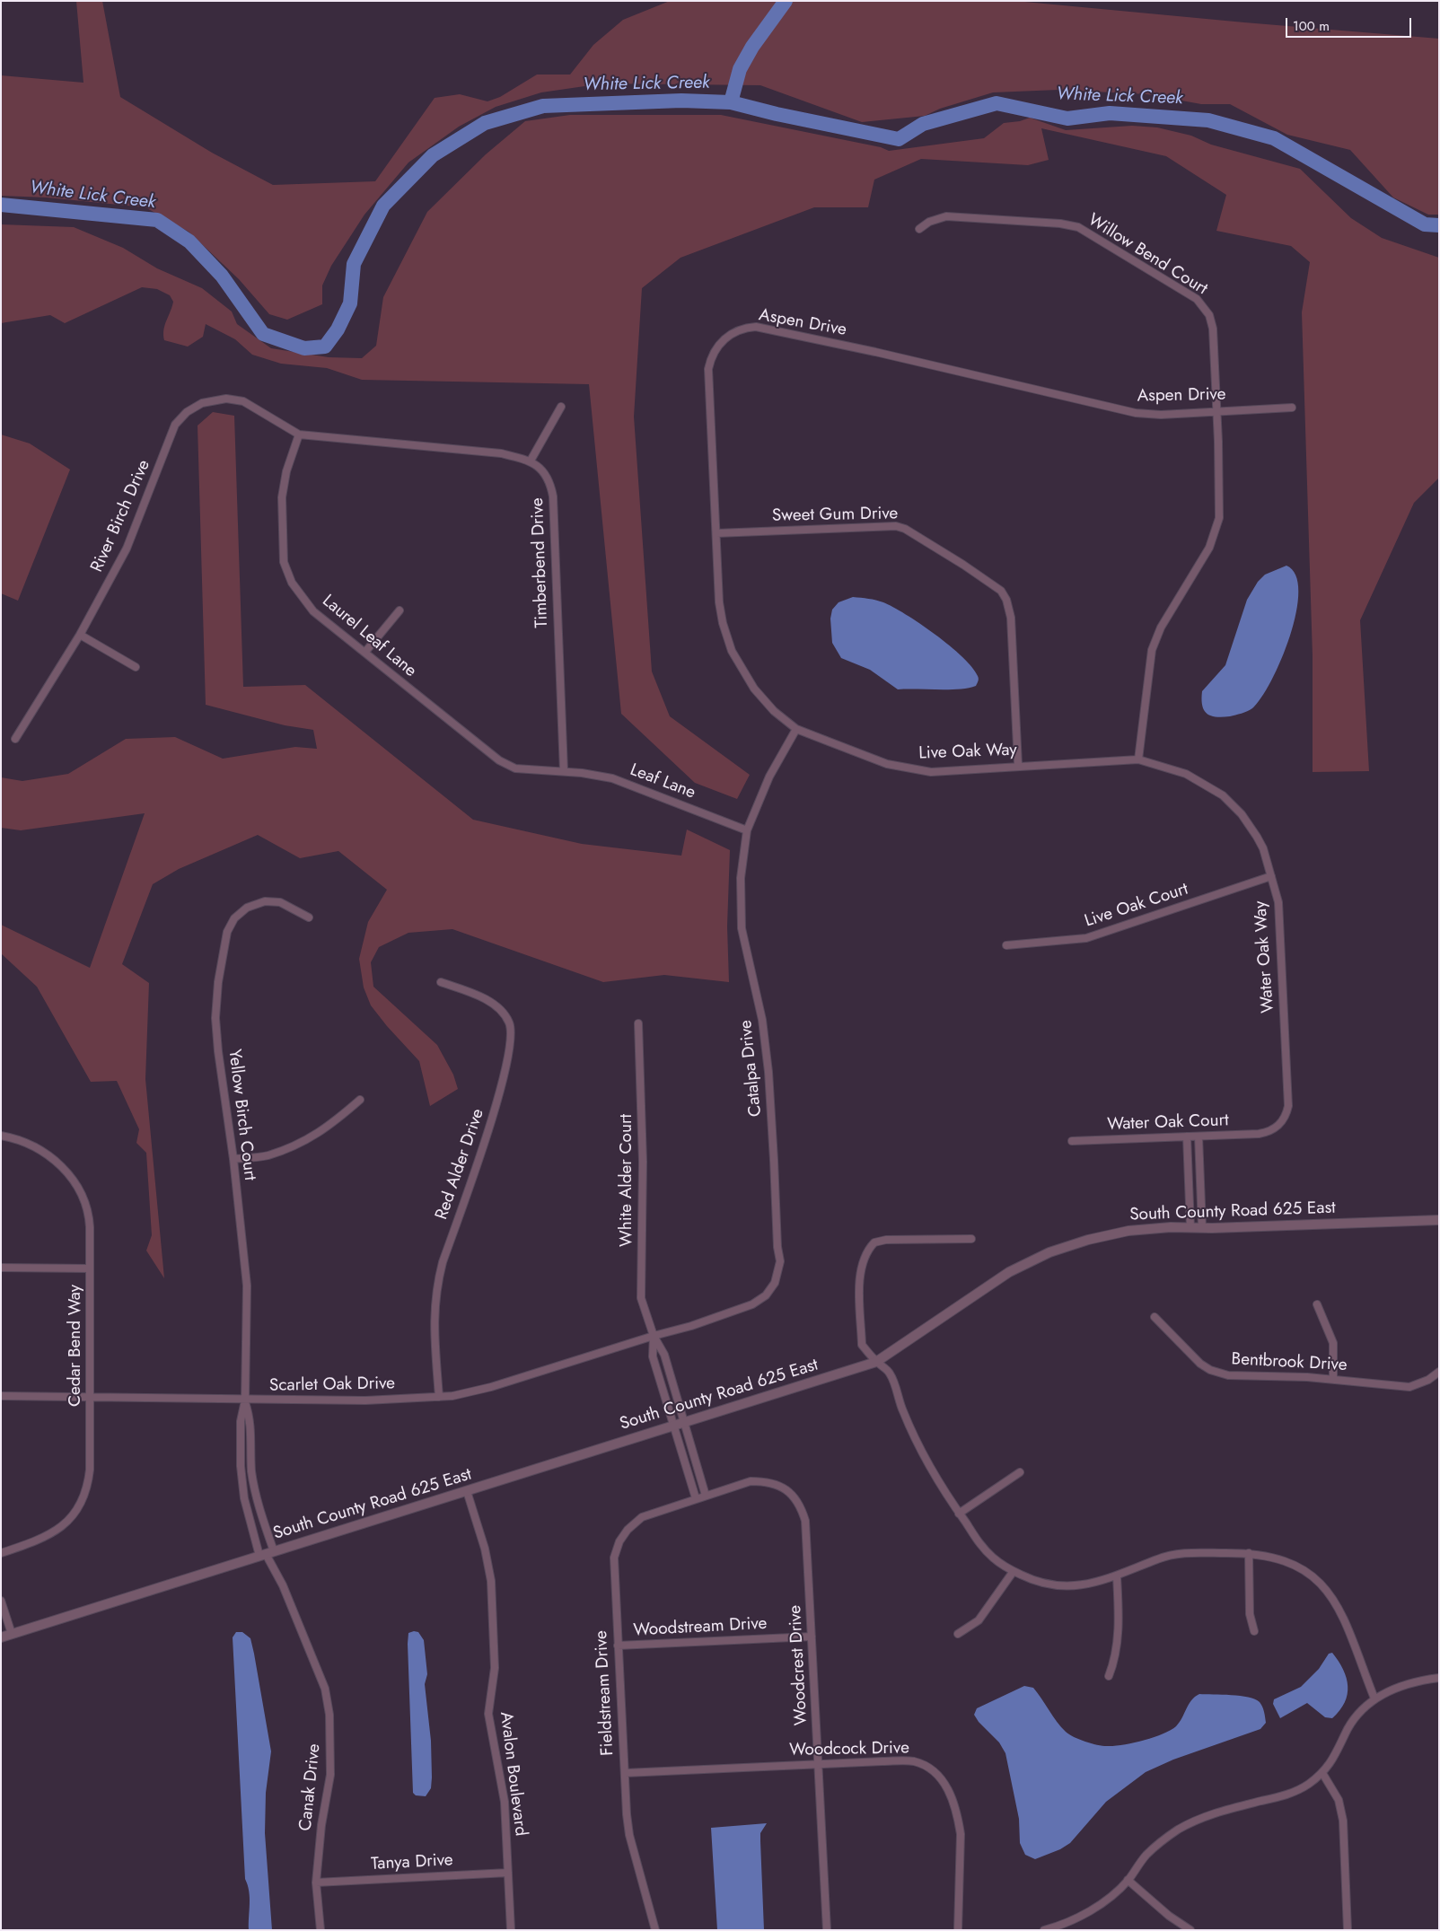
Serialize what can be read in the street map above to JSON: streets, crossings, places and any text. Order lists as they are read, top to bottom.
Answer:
{
  "streets": {
    "street": [
      "Willow Bend Court",
      "Aspen Drive",
      "Sweet Gum Drive",
      "River Birch Drive",
      "Timberbend Drive",
      "Laurel Leaf Lane",
      "Live Oak Way",
      "Leaf Lane",
      "Live Oak Court",
      "Water Oak Way",
      "Catalpa Drive",
      "Yellow Birch Court",
      "Water Oak Court",
      "Red Alder Drive",
      "White Alder Court",
      "South County Road 625 East",
      "Cedar Bend Way",
      "Bentbrook Drive",
      "Scarlet Oak Drive",
      "Woodstream Drive",
      "Woodcrest Drive",
      "Fieldstream Drive",
      "Woodcock Drive",
      "Avalon Boulevard",
      "Canak Drive",
      "Tanya Drive"
    ]
  },
  "crossings": [
    ["Willow Bend Court", "Aspen Drive"],
    ["Willow Bend Court", "Water Oak Way"],
    ["Aspen Drive", "Sweet Gum Drive"],
    ["Aspen Drive", "Live Oak Way"],
    ["Aspen Drive", "Catalpa Drive"],
    ["Sweet Gum Drive", "Live Oak Way"],
    ["River Birch Drive", "Laurel Leaf Lane"],
    ["Timberbend Drive", "Laurel Leaf Lane"],
    ["Timberbend Drive", "Leaf Lane"],
    ["Laurel Leaf Lane", "Leaf Lane"],
    ["Live Oak Way", "Water Oak Way"],
    ["Live Oak Way", "Catalpa Drive"],
    ["Leaf Lane", "Catalpa Drive"],
    ["Live Oak Court", "Water Oak Way"],
    ["Water Oak Way", "Water Oak Court"],
    ["Catalpa Drive", "White Alder Court"],
    ["Catalpa Drive", "Scarlet Oak Drive"],
    ["Yellow Birch Court", "South County Road 625 East"],
    ["Yellow Birch Court", "Scarlet Oak Drive"],
    ["Yellow Birch Court", "Canak Drive"],
    ["Red Alder Drive", "Scarlet Oak Drive"],
    ["White Alder Court", "South County Road 625 East"],
    ["White Alder Court", "Scarlet Oak Drive"],
    ["South County Road 625 East", "Avalon Boulevard"],
    ["South County Road 625 East", "Canak Drive"],
    ["Cedar Bend Way", "Scarlet Oak Drive"],
    ["Woodstream Drive", "Woodcrest Drive"],
    ["Woodstream Drive", "Fieldstream Drive"],
    ["Woodcrest Drive", "Fieldstream Drive"],
    ["Woodcrest Drive", "Woodcock Drive"],
    ["Fieldstream Drive", "Woodcock Drive"],
    ["Avalon Boulevard", "Tanya Drive"],
    ["Canak Drive", "Tanya Drive"]
  ],
  "water": ["White Lick Creek"],
  "scale_bar": "100 m"
}
